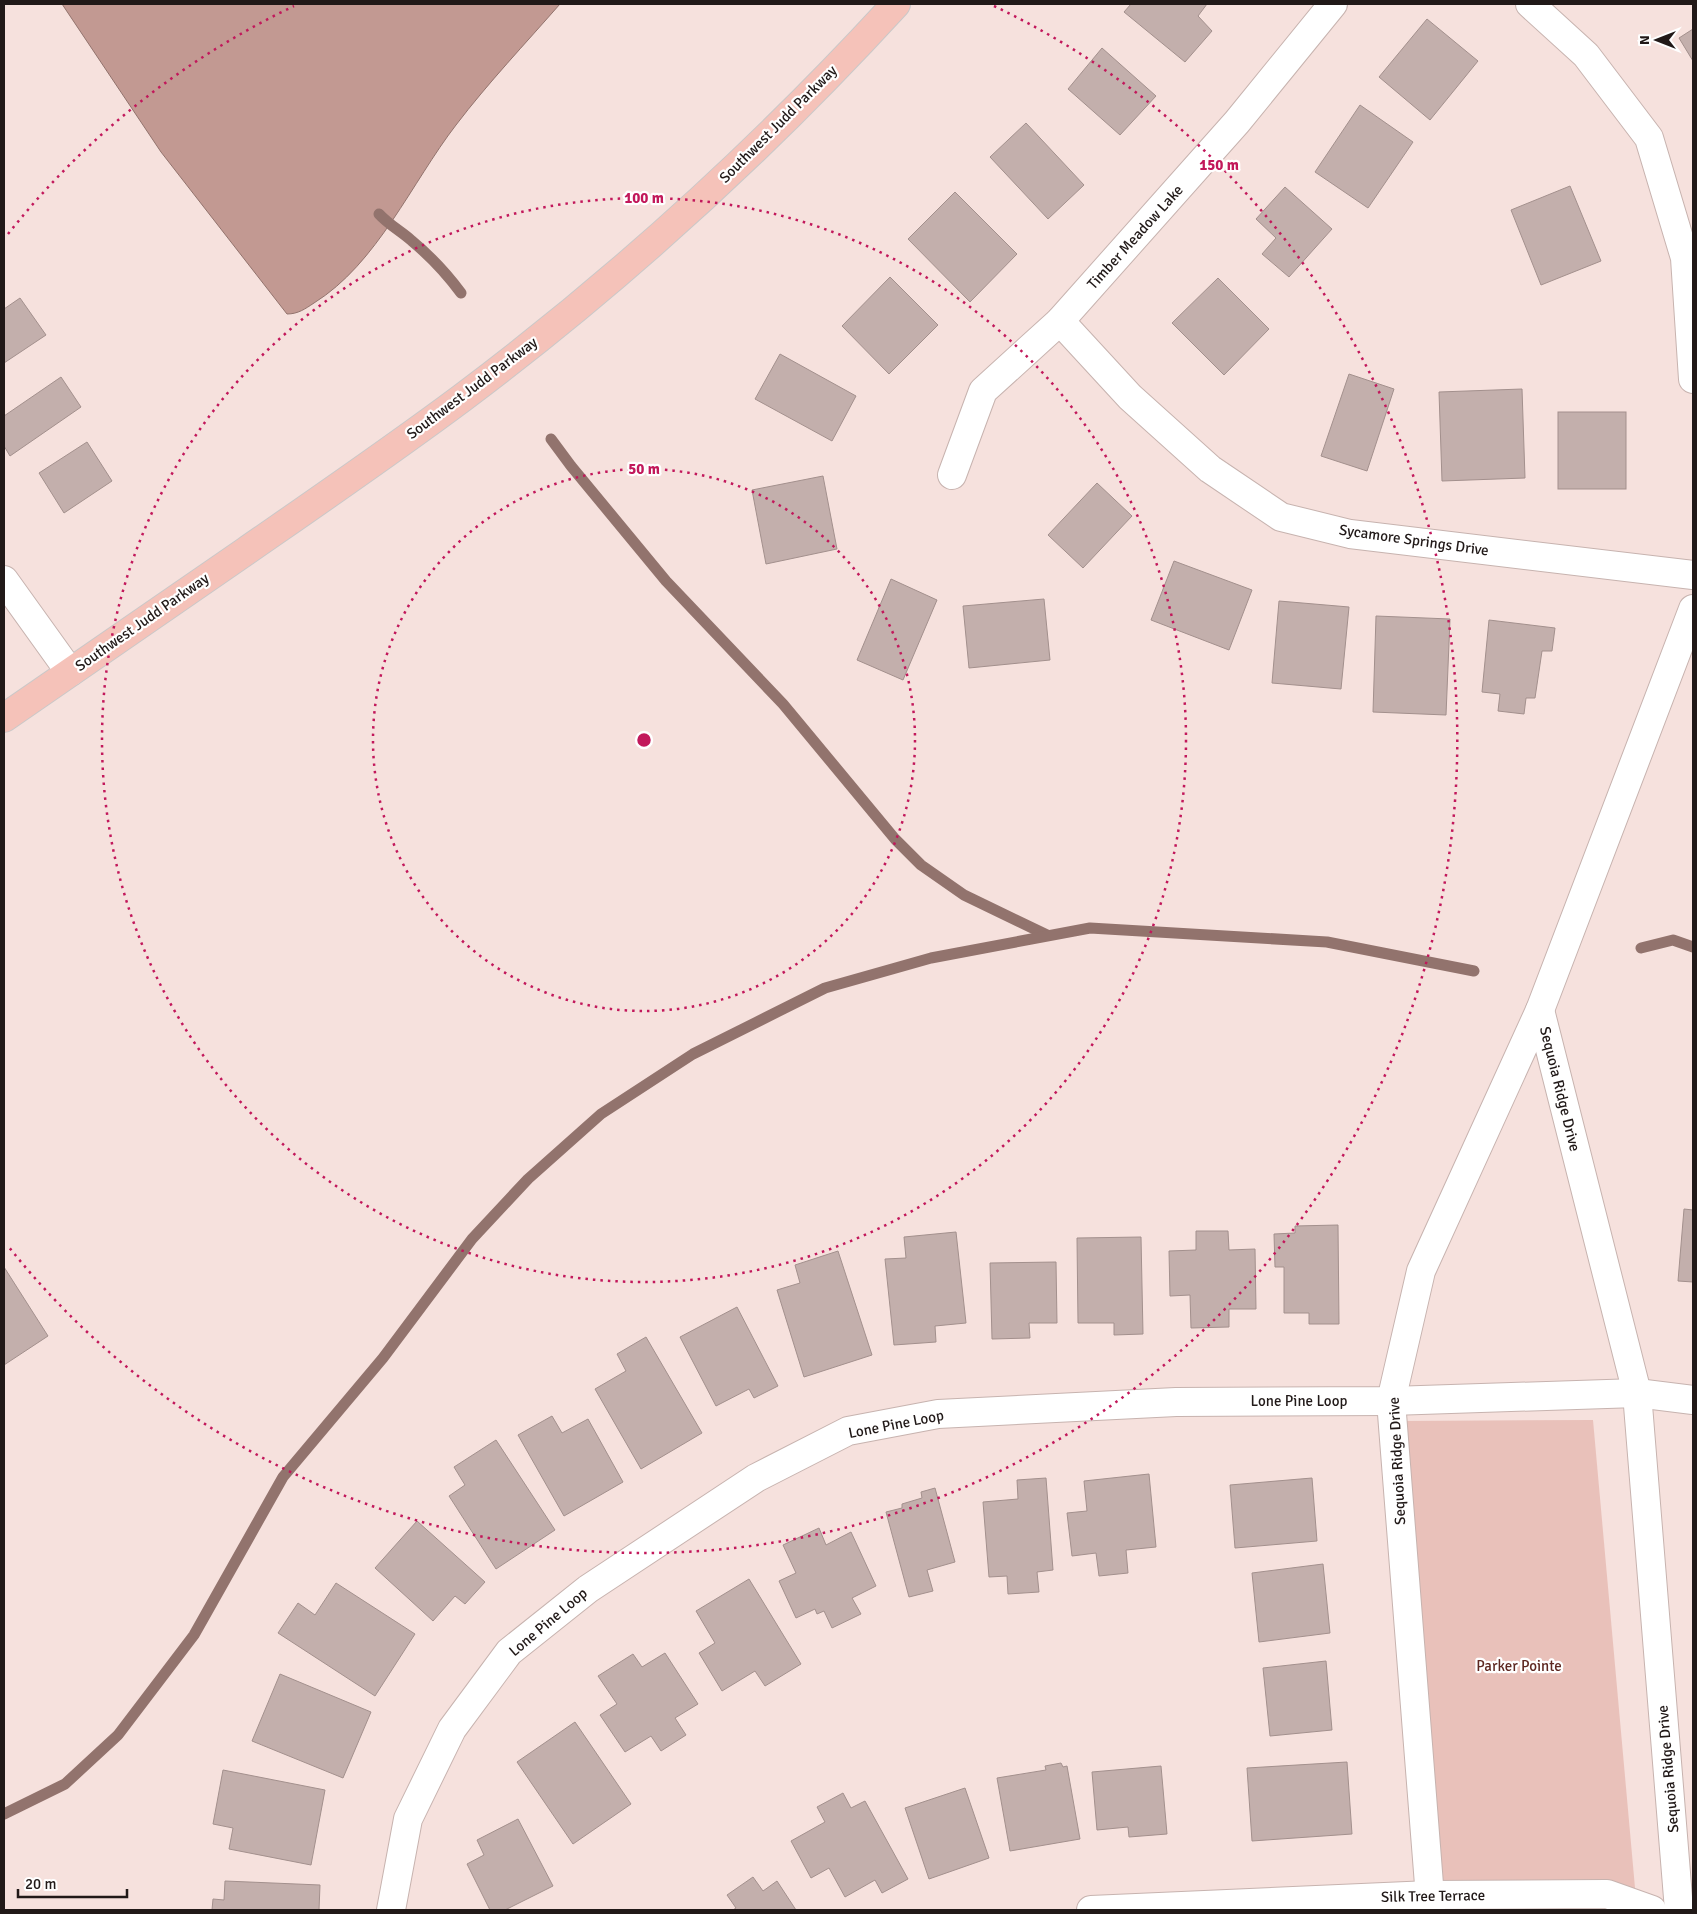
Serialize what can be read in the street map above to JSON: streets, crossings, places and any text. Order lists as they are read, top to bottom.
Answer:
{
  "streets": {
    "highway": ["Southwest Judd Parkway"],
    "street": [
      "Timber Meadow Lake",
      "Sycamore Springs Drive",
      "Sequoia Ridge Drive",
      "Lone Pine Loop",
      "Silk Tree Terrace"
    ]
  },
  "crossings": [
    ["Timber Meadow Lake", "Sycamore Springs Drive"],
    ["Sequoia Ridge Drive", "Lone Pine Loop"],
    ["Sequoia Ridge Drive", "Silk Tree Terrace"]
  ],
  "parks": ["Parker Pointe"],
  "scale_bar": "20 m",
  "north": "left",
  "rings": ["150 m", "100 m", "50 m"]
}
